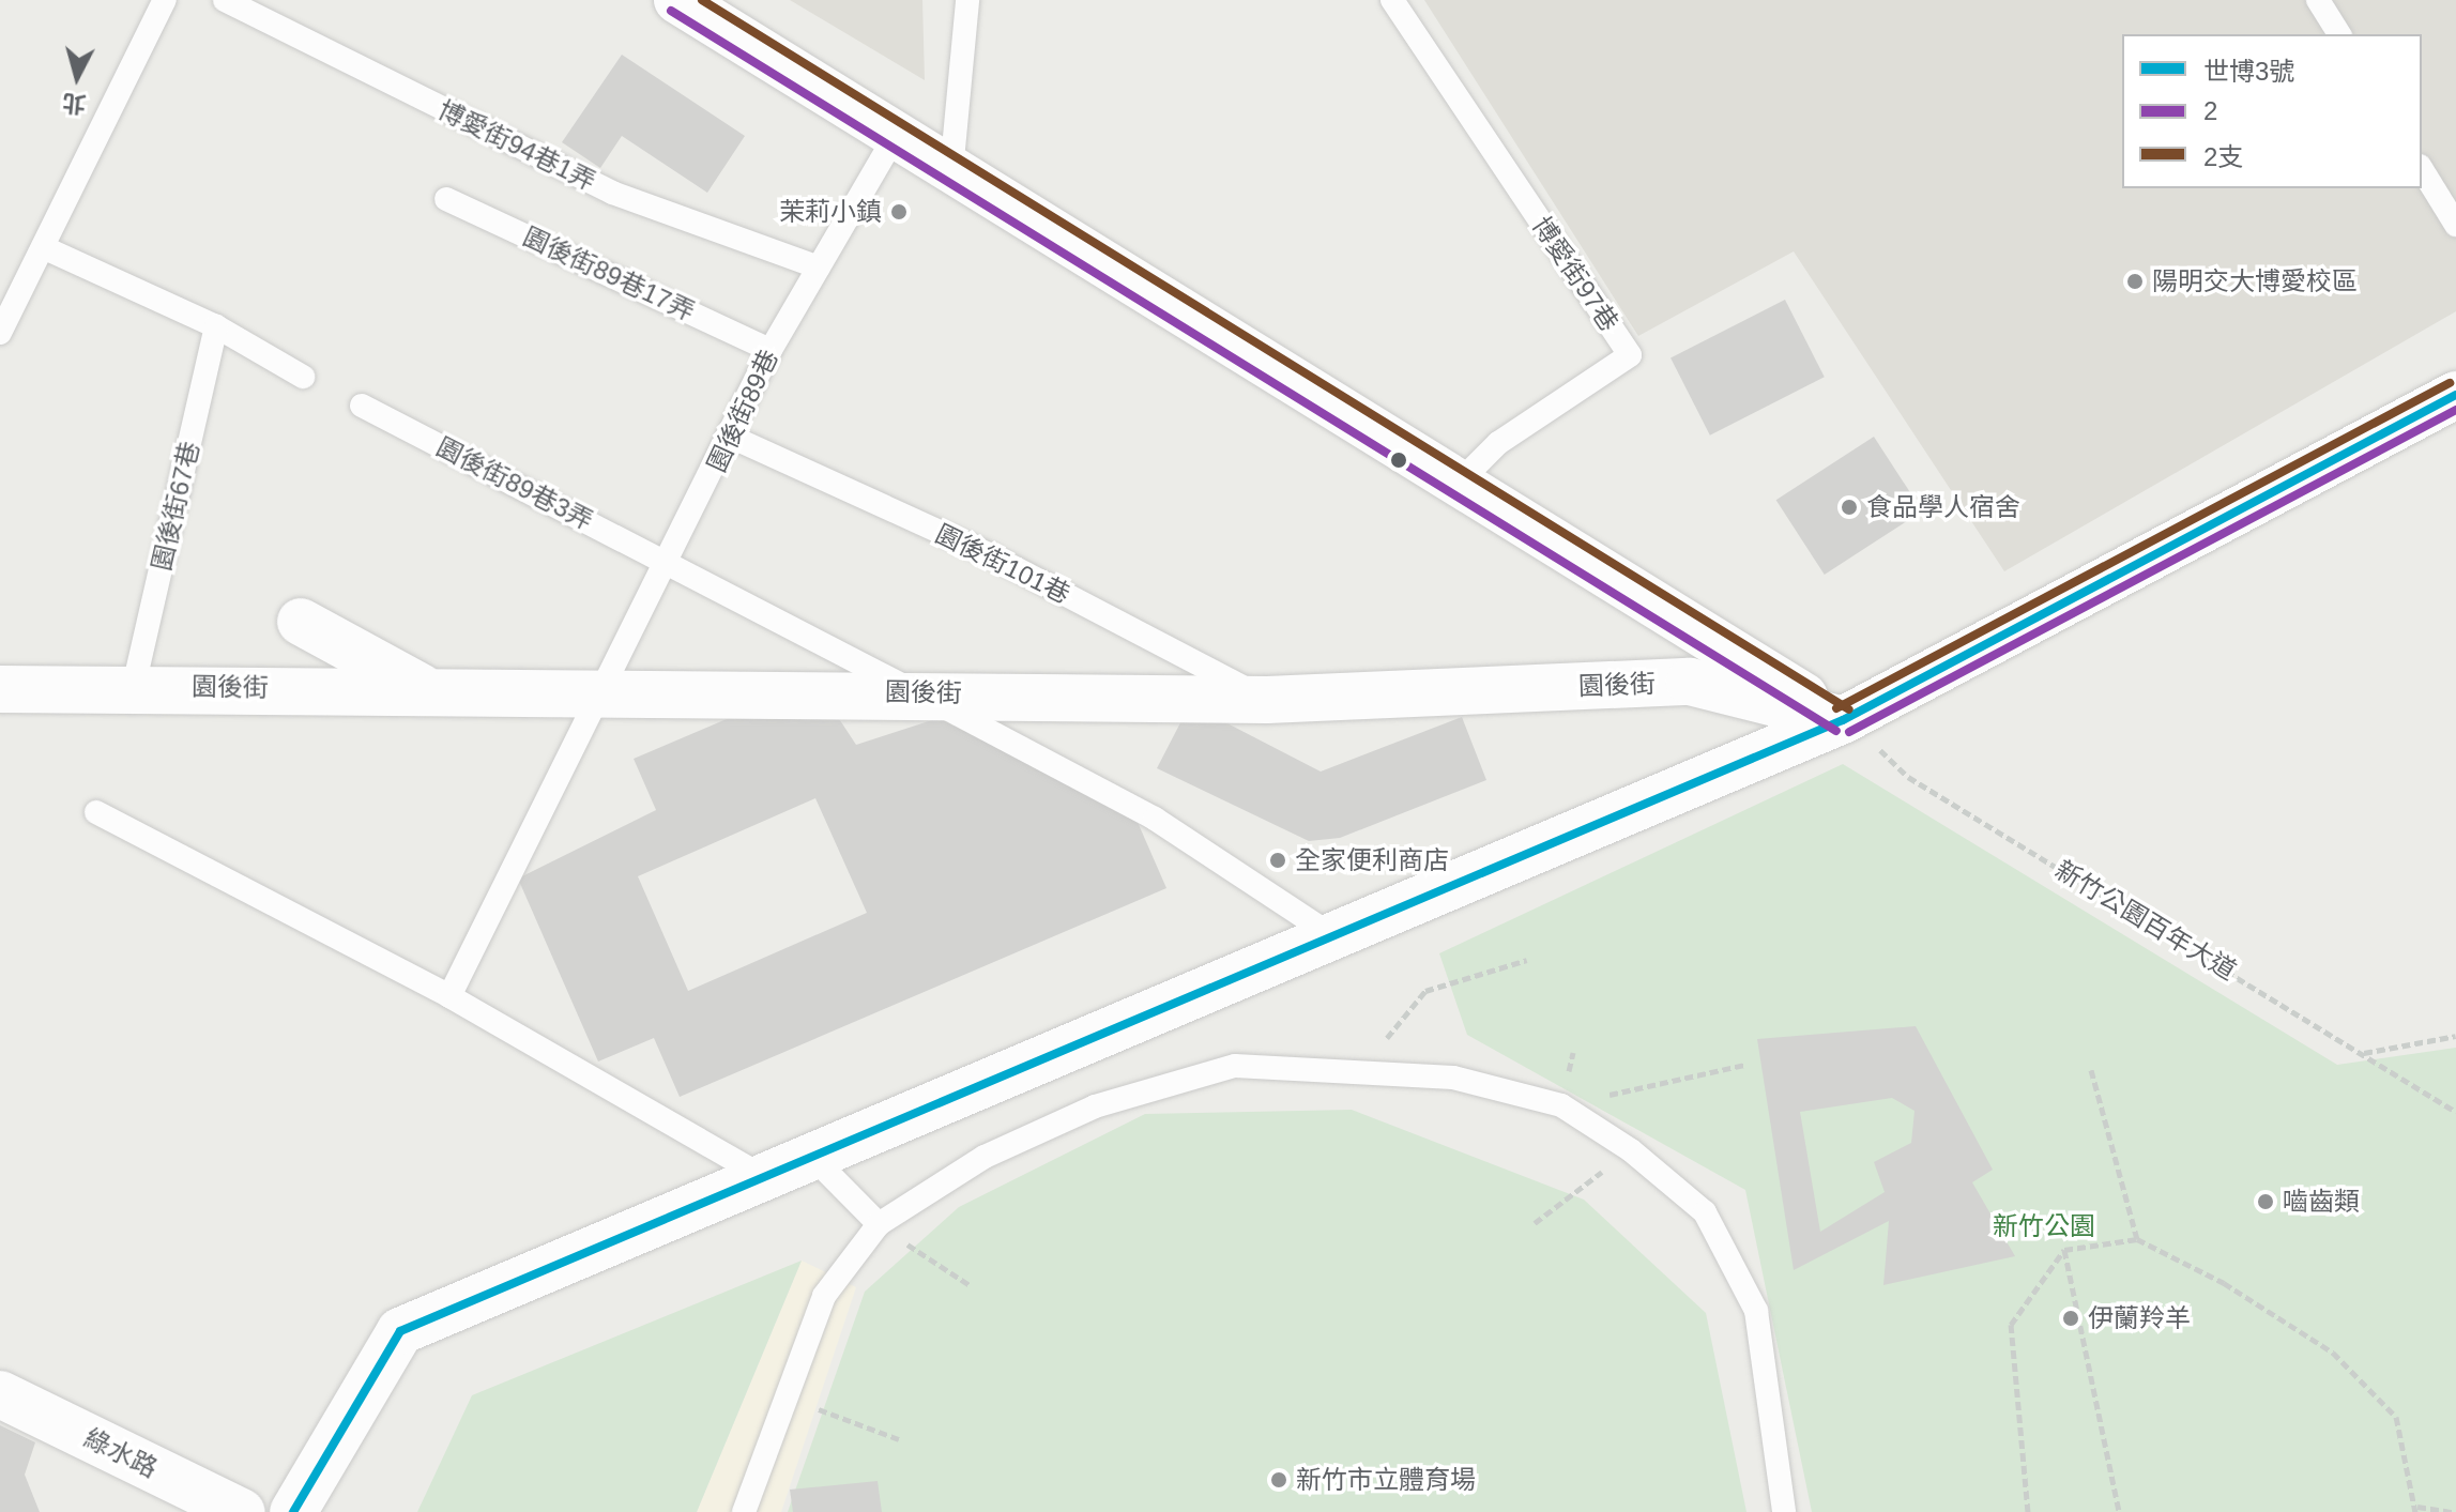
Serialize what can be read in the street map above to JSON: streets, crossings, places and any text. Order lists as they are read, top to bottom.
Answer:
{
  "streets": {
    "street": ["園後街", "綠水路"],
    "lane": [
      "博愛街94巷1弄",
      "園後街89巷17弄",
      "博愛街97巷",
      "園後街89巷",
      "園後街89巷3弄",
      "園後街67巷",
      "園後街101巷"
    ],
    "path": ["新竹公園百年大道"]
  },
  "crossings": [
    ["博愛街94巷1弄", "園後街89巷"],
    ["園後街89巷17弄", "園後街89巷"],
    ["園後街89巷", "園後街89巷3弄"],
    ["園後街89巷", "園後街101巷"],
    ["園後街89巷", "園後街"],
    ["園後街89巷3弄", "園後街"],
    ["園後街67巷", "園後街"],
    ["園後街101巷", "園後街"],
    ["園後街", "新竹公園百年大道"]
  ],
  "parks": ["新竹公園"],
  "places": [
    "茉莉小鎮",
    "陽明交大博愛校區",
    "食品學人宿舍",
    "全家便利商店",
    "嚙齒類",
    "伊蘭羚羊",
    "新竹市立體育場"
  ],
  "lines": ["transit line 2支", "transit line 2", "transit line 世博3號"],
  "legend": ["世博3號", "2", "2支"],
  "north": "bottom"
}
